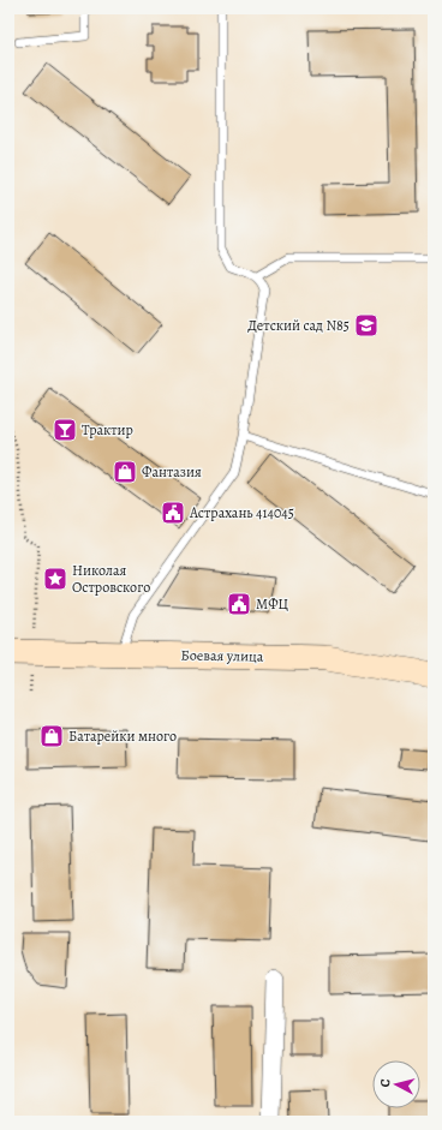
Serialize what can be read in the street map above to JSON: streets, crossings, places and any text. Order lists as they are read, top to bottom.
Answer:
{
  "streets": {
    "main road": ["Боевая улица"]
  },
  "places": {
    "school or university": ["Детский сад N85"],
    "bar": ["Трактир"],
    "shop": ["Фантазия", "Батарейки много"],
    "public building": ["Астрахань 414045", "МФЦ"],
    "place": ["Николая Островского"]
  },
  "north": "left"
}
